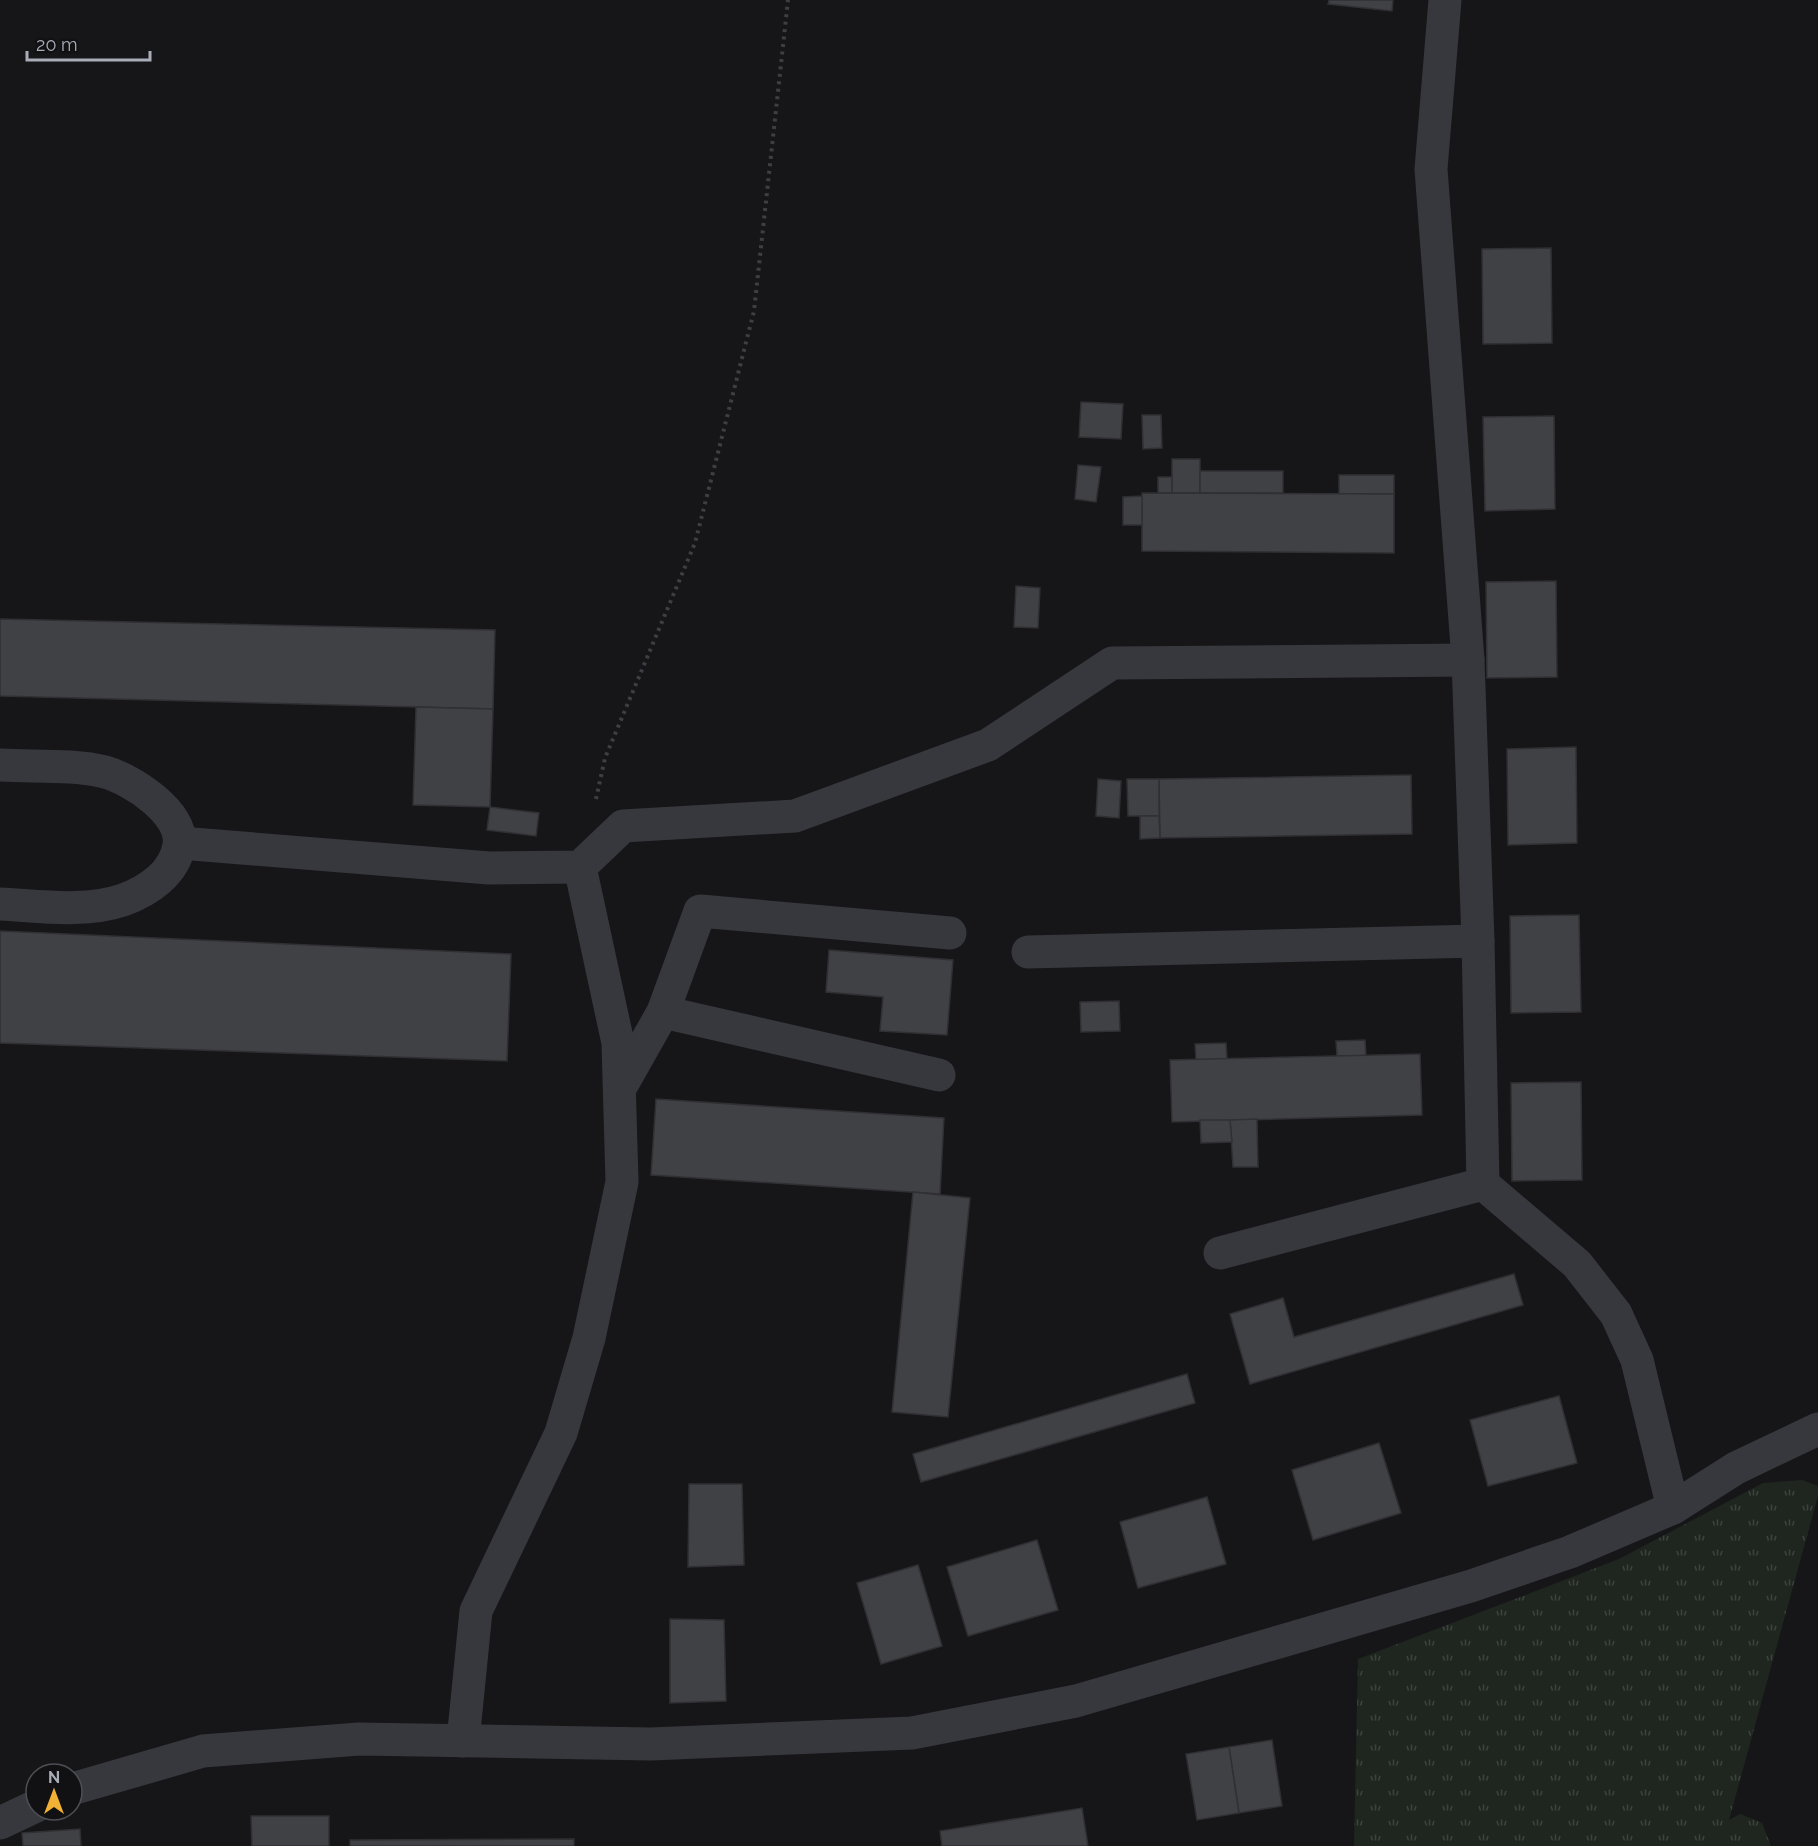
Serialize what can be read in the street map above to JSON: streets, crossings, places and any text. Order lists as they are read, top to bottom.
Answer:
{
  "scale_bar": "20 m",
  "north": "top"
}
